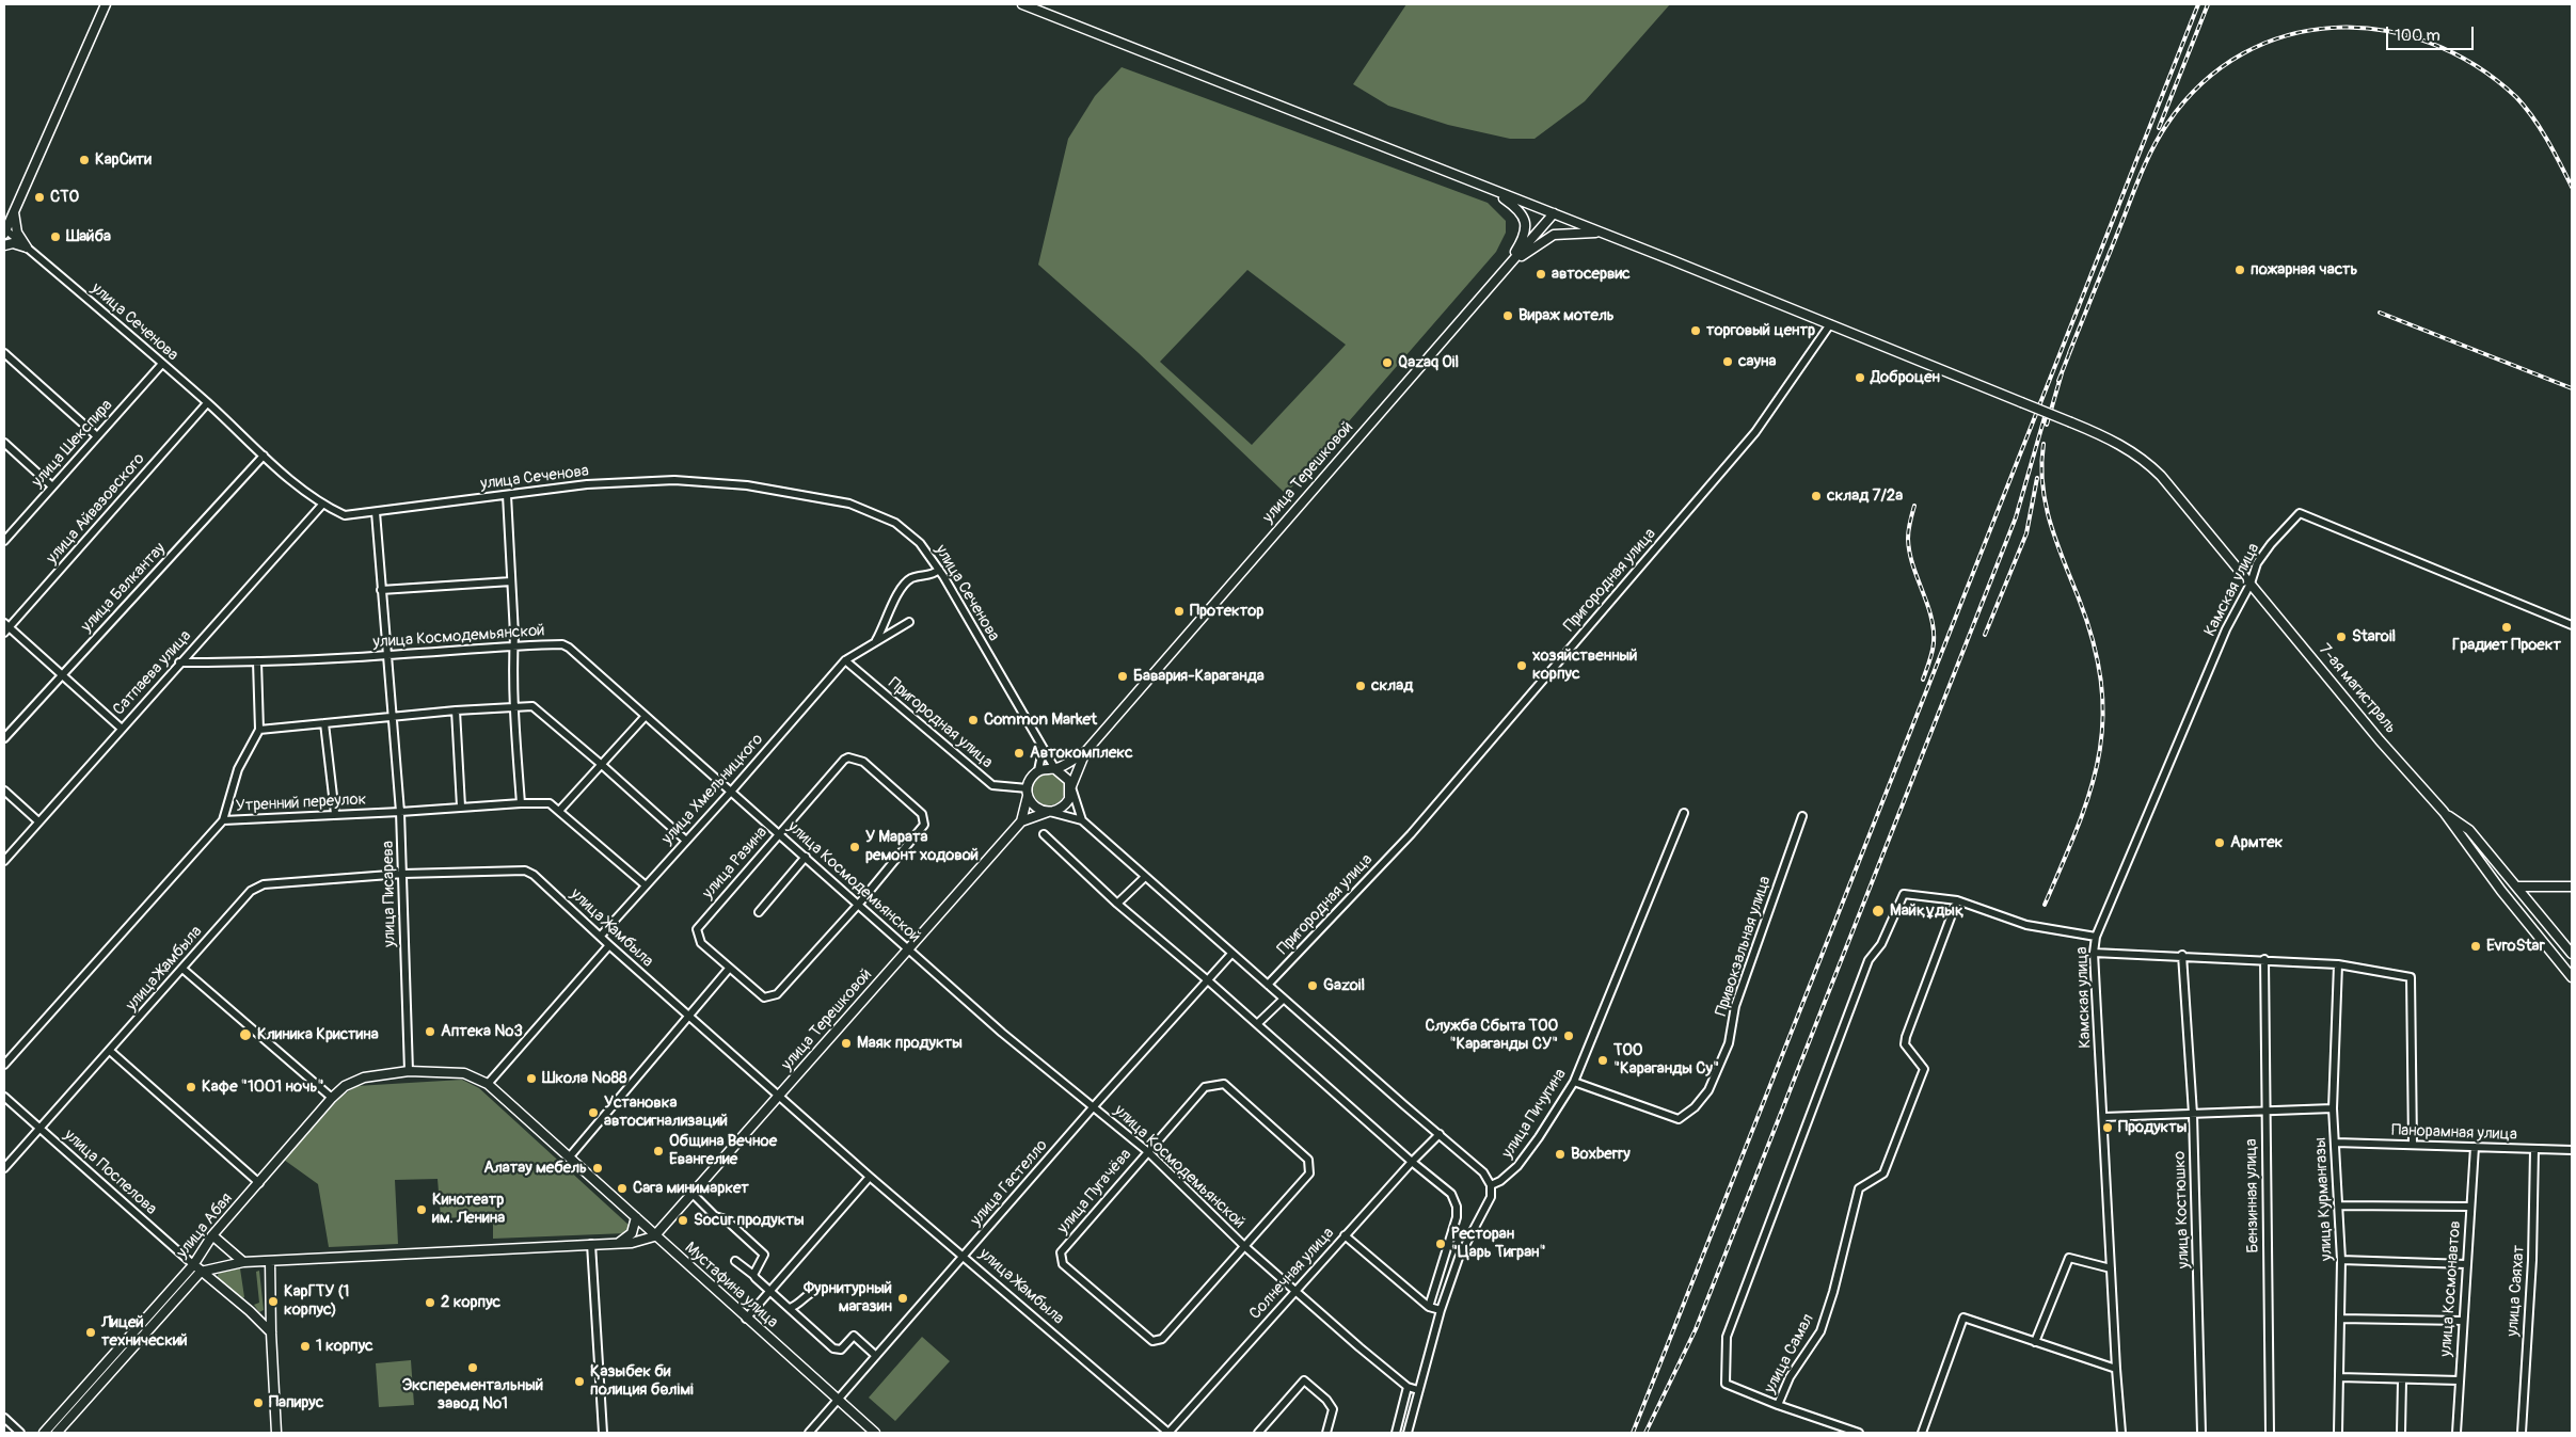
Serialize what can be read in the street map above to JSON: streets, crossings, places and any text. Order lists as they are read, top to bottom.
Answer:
{
  "streets": {
    "main road": [
      "улица Терешковой",
      "7-ая магистраль",
      "улица Абая",
      "Мустафина улица"
    ],
    "street": [
      "улица Сеченова",
      "улица Шекспира",
      "улица Айвазовского",
      "Пригородная улица",
      "улица Балкантау",
      "Камская улица",
      "улица Космодемьянской",
      "Сатпаева улица",
      "улица Хмельницкого",
      "Утренний переулок",
      "улица Разина",
      "улица Писарева",
      "улица Жамбыла",
      "Привокзальная улица",
      "улица Пичугина",
      "Панорамная улица",
      "улица Поспелова",
      "улица Гастелло",
      "улица Пугачёва",
      "Бензинная улица",
      "улица Курмангазы",
      "улица Костюшко",
      "Солнечная улица",
      "улица Космонавтов",
      "улица Саяхат",
      "улица Самал"
    ]
  },
  "crossings": [
    ["улица Сеченова", "улица Шекспира"],
    ["улица Сеченова", "улица Айвазовского"],
    ["улица Сеченова", "улица Балкантау"],
    ["улица Сеченова", "Сатпаева улица"],
    ["улица Сеченова", "улица Писарева"],
    ["улица Терешковой", "Пригородная улица"],
    ["улица Терешковой", "улица Космодемьянской"],
    ["улица Терешковой", "7-ая магистраль"],
    ["улица Терешковой", "улица Жамбыла"],
    ["улица Терешковой", "улица Абая"],
    ["улица Терешковой", "Мустафина улица"],
    ["Пригородная улица", "7-ая магистраль"],
    ["Пригородная улица", "улица Хмельницкого"],
    ["Камская улица", "7-ая магистраль"],
    ["улица Космодемьянской", "Сатпаева улица"],
    ["улица Космодемьянской", "улица Хмельницкого"],
    ["улица Космодемьянской", "улица Разина"],
    ["улица Космодемьянской", "улица Писарева"],
    ["улица Космодемьянской", "улица Гастелло"],
    ["улица Космодемьянской", "улица Пугачёва"],
    ["улица Космодемьянской", "Солнечная улица"],
    ["улица Хмельницкого", "Утренний переулок"],
    ["улица Хмельницкого", "улица Жамбыла"],
    ["Утренний переулок", "улица Писарева"],
    ["улица Писарева", "улица Жамбыла"],
    ["улица Писарева", "улица Абая"],
    ["улица Писарева", "Мустафина улица"],
    ["улица Жамбыла", "улица Поспелова"],
    ["улица Жамбыла", "улица Гастелло"],
    ["улица Жамбыла", "Солнечная улица"],
    ["Привокзальная улица", "улица Пичугина"],
    ["Панорамная улица", "улица Курмангазы"],
    ["Панорамная улица", "улица Космонавтов"],
    ["Панорамная улица", "улица Саяхат"],
    ["улица Поспелова", "улица Абая"],
    ["улица Гастелло", "Мустафина улица"],
    ["улица Абая", "Мустафина улица"]
  ],
  "places": [
    "КарСити",
    "СТО",
    "Шайба",
    "пожарная часть",
    "автосервис",
    "Вираж мотель",
    "торговый центр",
    "сауна",
    "Qazaq Oil",
    "Доброцен",
    "склад 7/2а",
    "Протектор",
    "Градиет Проект",
    "Staroil",
    "хозяйственный корпус",
    "Бавария-Караганда",
    "склад",
    "Common Market",
    "Автокомплекс",
    "Армтек",
    "У Марата ремонт ходовой",
    "Майқұдық",
    "EvroStar",
    "Gazoil",
    "Аптека №3",
    "Клиника Кристина",
    "Служба Сбыта ТОО \"Караганды СУ\"",
    "Маяк продукты",
    "ТОО \"Караганды Су\"",
    "Школа №88",
    "Кафе \"1001 ночь\"",
    "Установка автосигнализаций",
    "Продукты",
    "Община Вечное Евангелие",
    "Boxberry",
    "Алатау мебель",
    "Сага минимаркет",
    "Кинотеатр им. Ленина",
    "Socur продукты",
    "Ресторан \"Царь Тигран\"",
    "Фурнитурный магазин",
    "КарГТУ (1 корпус)",
    "2 корпус",
    "Лицей технический",
    "1 корпус",
    "Эксперементальный завод №1",
    "Қазыбек би полиция бөлімі",
    "Папирус"
  ],
  "scale_bar": "100 m"
}
